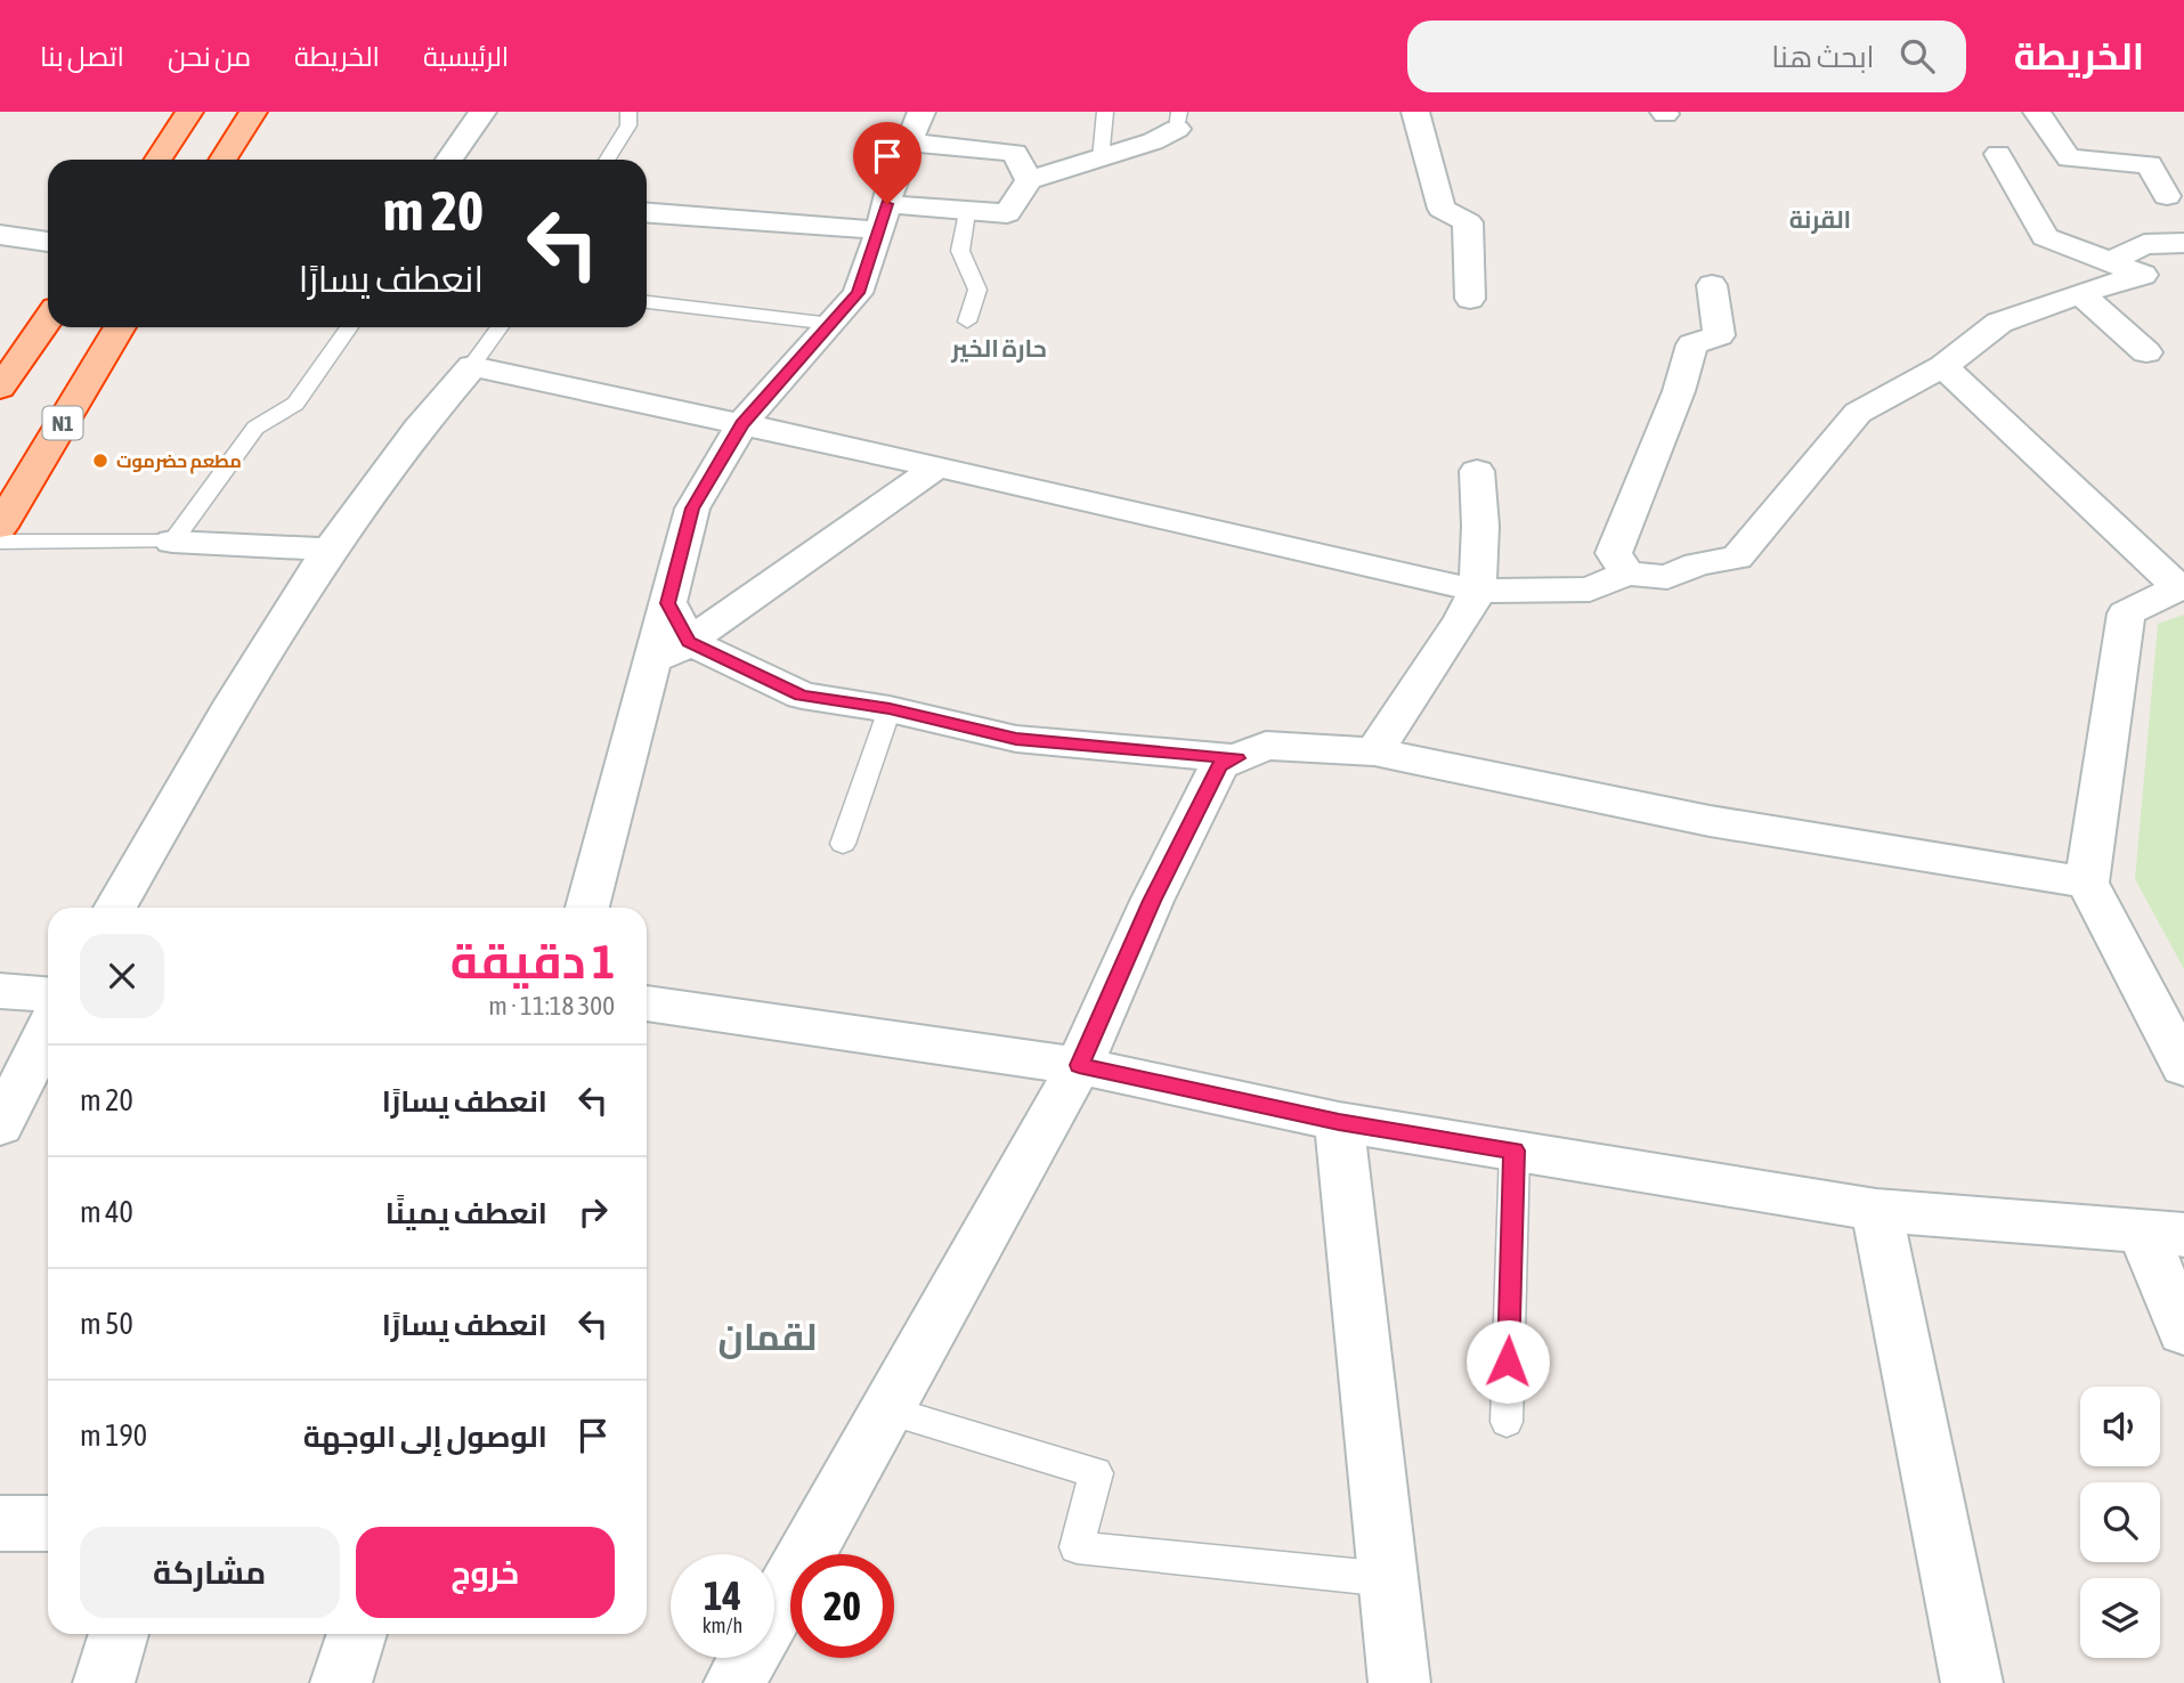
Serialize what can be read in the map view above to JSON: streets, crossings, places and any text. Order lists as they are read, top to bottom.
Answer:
{
  "streets": {
    "highway": ["N1"]
  },
  "districts": ["القرنة", "حارة الخير", "لقمان"],
  "places": ["مطعم حضرموت"],
  "page": {
    "header": "الخريطة",
    "search": "ابحث هنا",
    "nav": [
      "الرئيسية",
      "الخريطة",
      "من نحن",
      "اتصل بنا"
    ],
    "turn": ["20 m", "انعطف يسارًا"],
    "heading": ["1 دقيقة", "300 m · 11:18"],
    "list": [
      {
        "name": "انعطف يسارًا",
        "value": "20 m"
      },
      {
        "name": "انعطف يمينًا",
        "value": "40 m"
      },
      {
        "name": "انعطف يسارًا",
        "value": "50 m"
      },
      {
        "name": "الوصول إلى الوجهة",
        "value": "190 m"
      }
    ],
    "buttons": ["خروج", "مشاركة"],
    "speed": "14 km/h",
    "limit": "20"
  }
}
